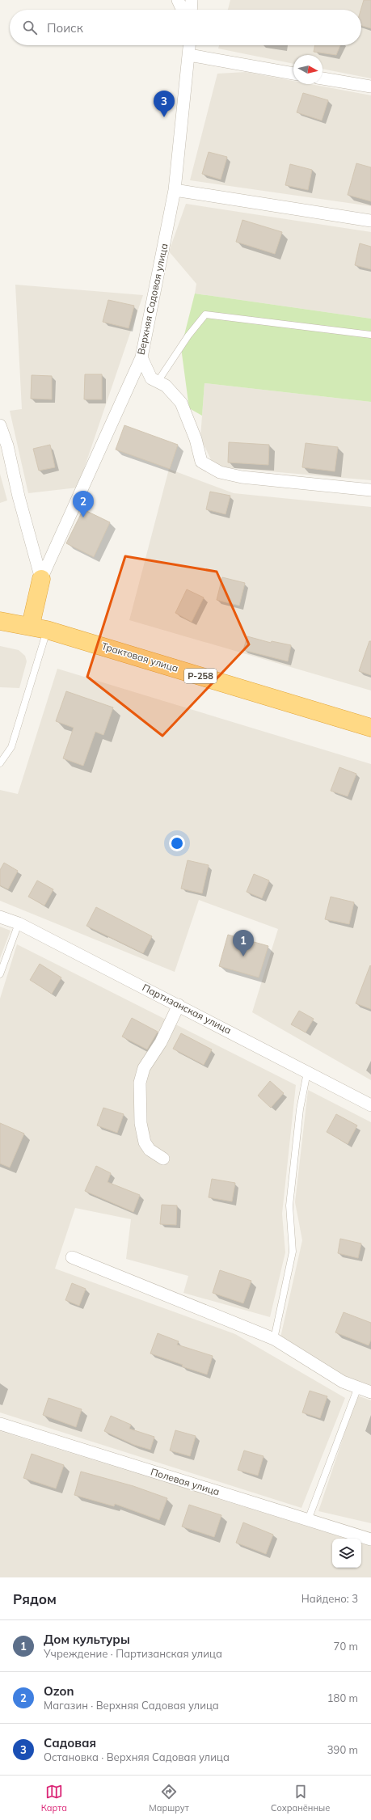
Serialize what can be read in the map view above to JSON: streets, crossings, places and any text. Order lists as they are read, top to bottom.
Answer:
{
  "streets": {
    "highway": ["Трактовая улица", "Р-258"],
    "street": ["Верхняя Садовая улица", "Партизанская улица", "Полевая улица"]
  },
  "north": "right",
  "page": {
    "search": "Поиск",
    "pins": ["3", "2", "1"],
    "heading": ["Рядом", "Найдено: 3"],
    "list": [
      {
        "mark": "1",
        "name": "Дом культуры",
        "note": "Учреждение · Партизанская улица",
        "value": "70 m"
      },
      {
        "mark": "2",
        "name": "Ozon",
        "note": "Магазин · Верхняя Садовая улица",
        "value": "180 m"
      },
      {
        "mark": "3",
        "name": "Садовая",
        "note": "Остановка · Верхняя Садовая улица",
        "value": "390 m"
      }
    ],
    "nav": ["Карта", "Маршрут", "Сохранённые"]
  }
}
